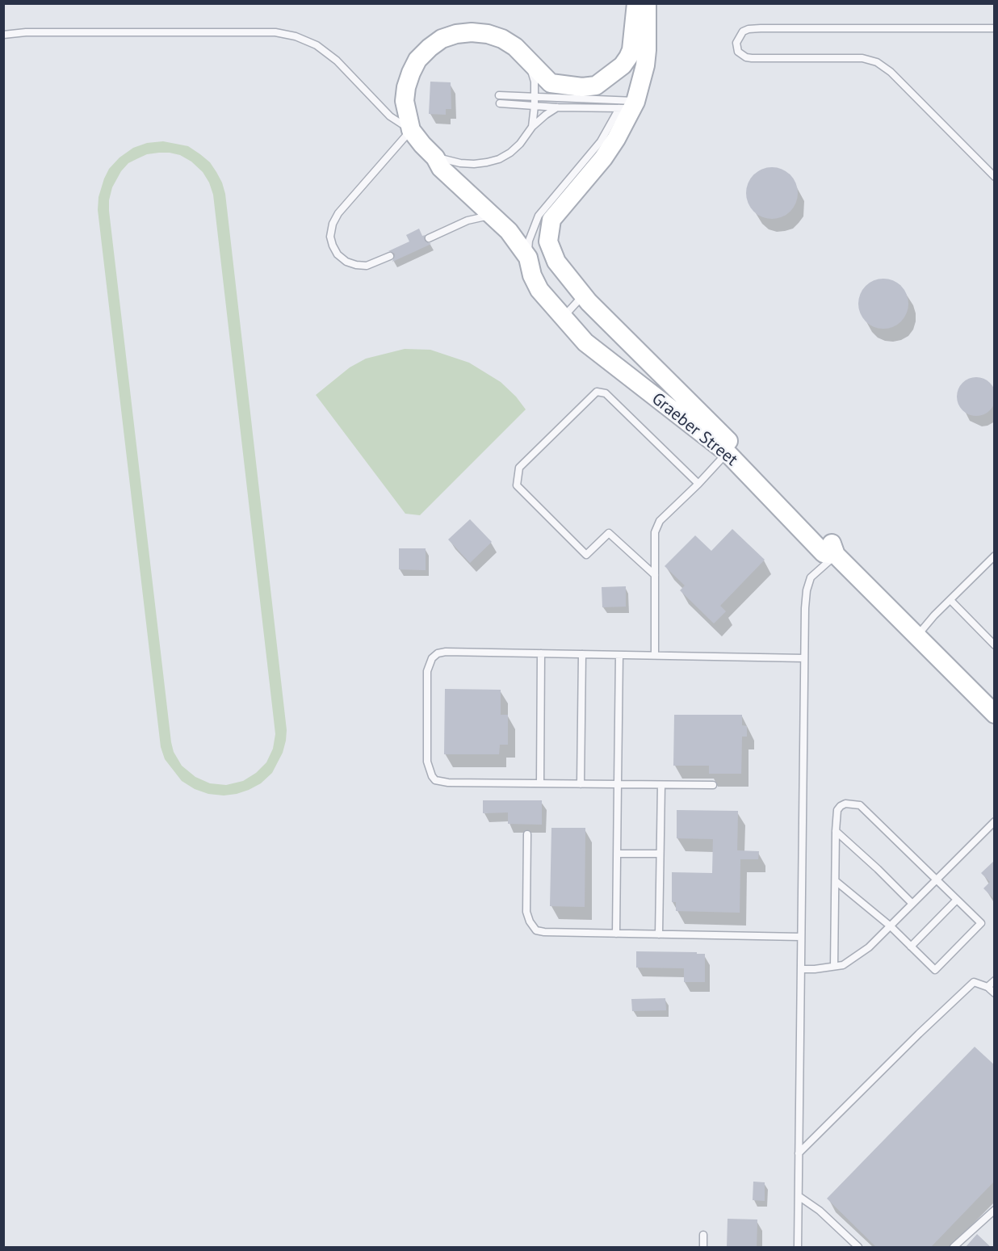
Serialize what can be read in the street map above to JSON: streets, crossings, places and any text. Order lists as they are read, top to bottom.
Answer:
{
  "streets": {
    "street": ["Graeber Street"]
  }
}
